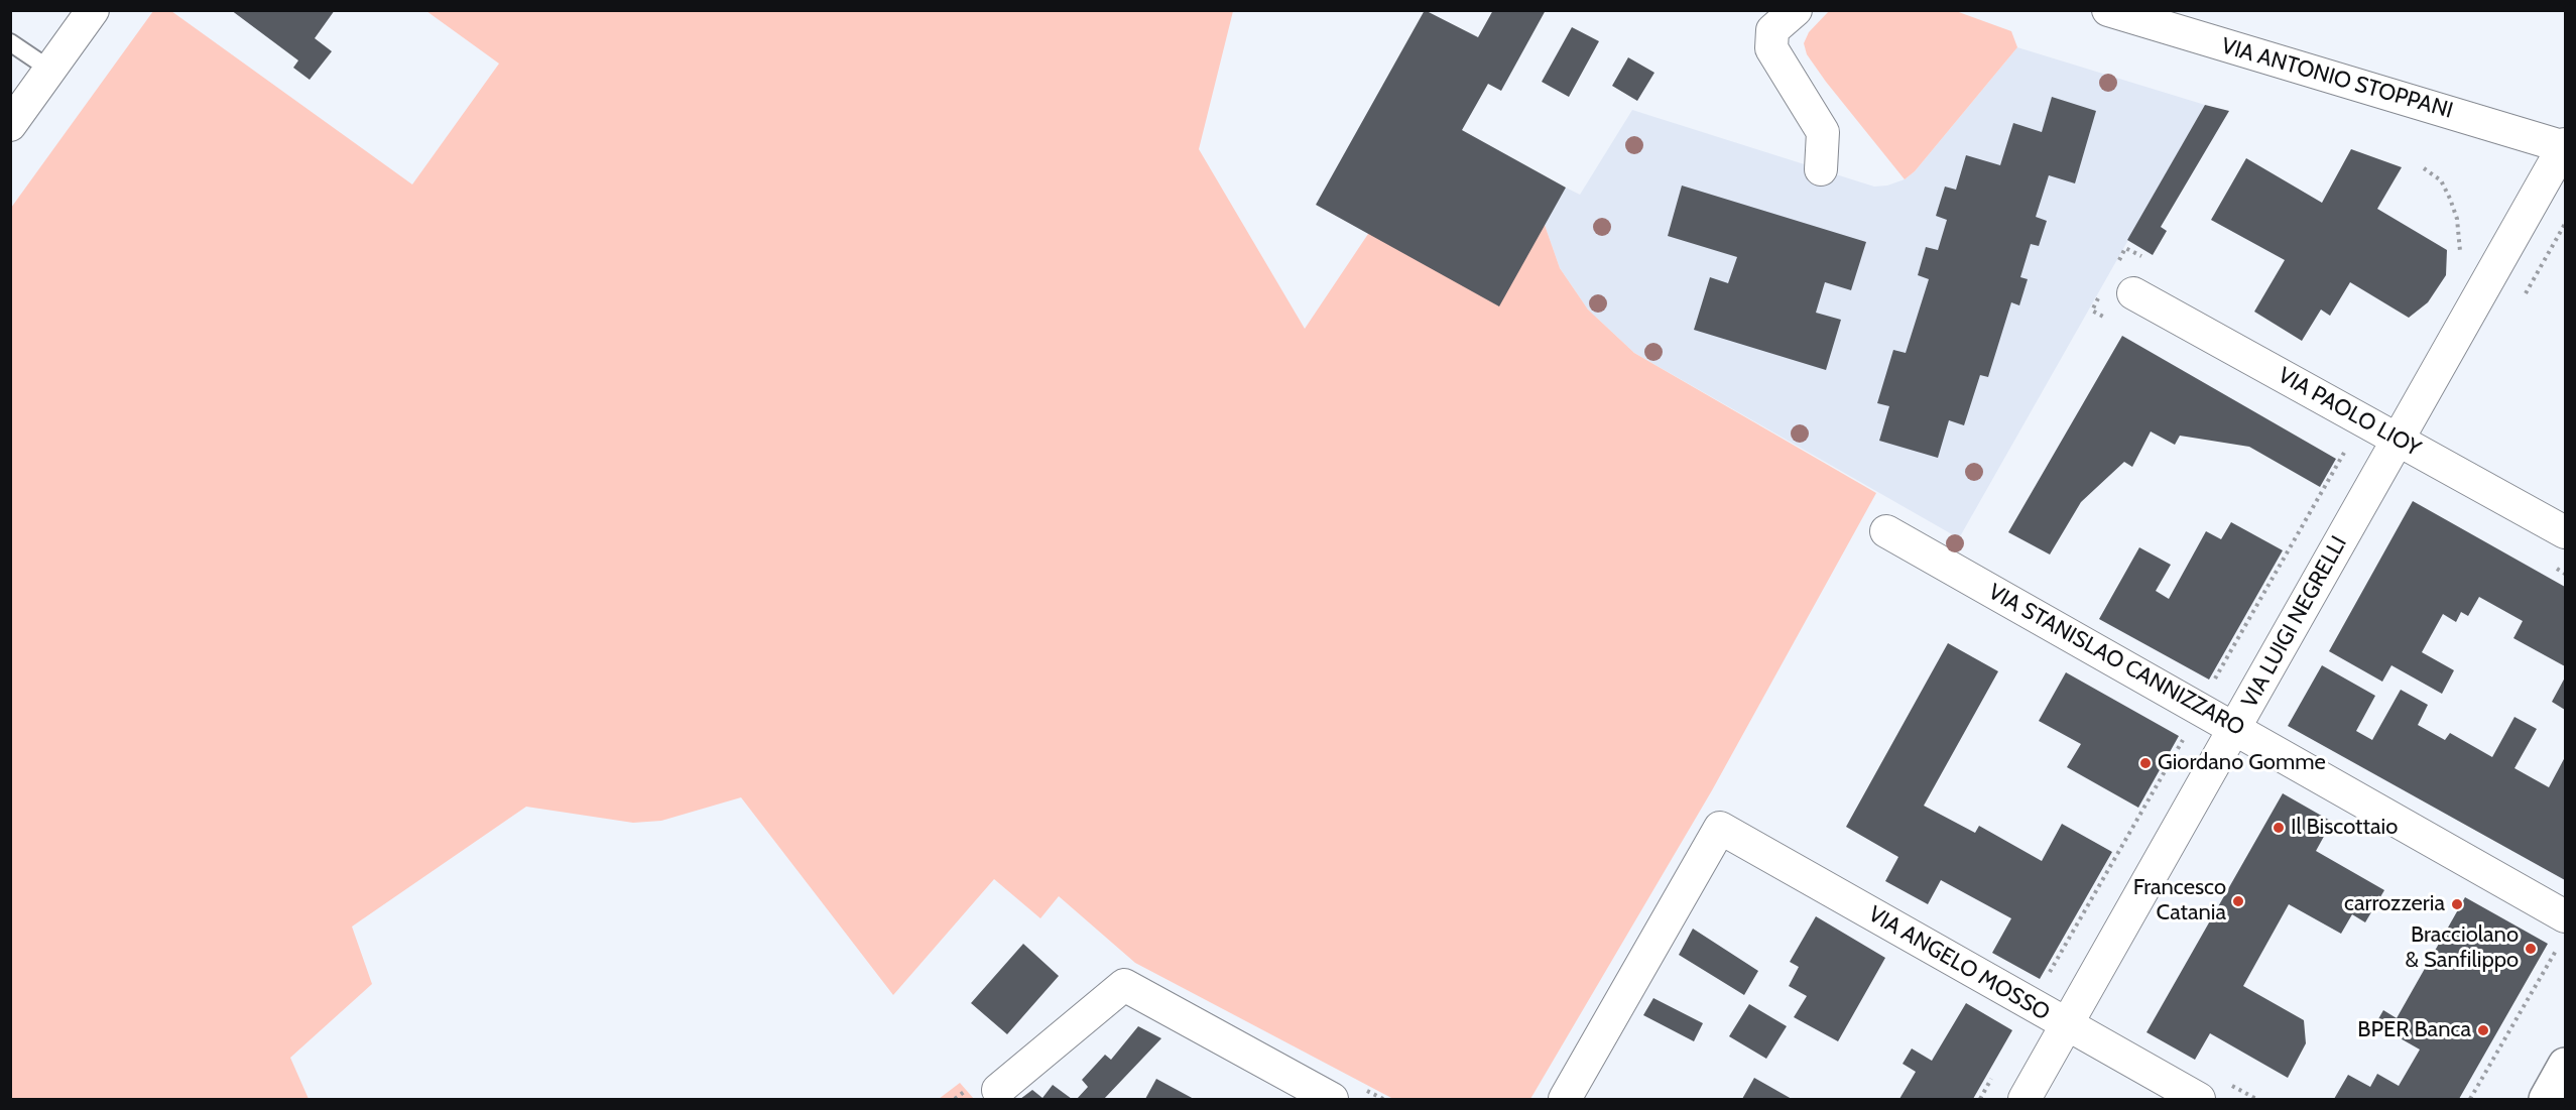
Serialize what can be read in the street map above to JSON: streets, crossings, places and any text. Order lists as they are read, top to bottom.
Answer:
{
  "streets": {
    "street": [
      "VIA ANTONIO STOPPANI",
      "VIA PAOLO LIOY",
      "VIA LUIGI NEGRELLI",
      "VIA STANISLAO CANNIZZARO",
      "VIA ANGELO MOSSO"
    ]
  },
  "crossings": [
    ["VIA ANTONIO STOPPANI", "VIA LUIGI NEGRELLI"],
    ["VIA PAOLO LIOY", "VIA LUIGI NEGRELLI"],
    ["VIA LUIGI NEGRELLI", "VIA STANISLAO CANNIZZARO"],
    ["VIA LUIGI NEGRELLI", "VIA ANGELO MOSSO"]
  ],
  "places": [
    "Giordano Gomme",
    "Il Biscottaio",
    "Francesco Catania",
    "carrozzeria",
    "Bracciolano & Sanfilippo",
    "BPER Banca"
  ]
}
